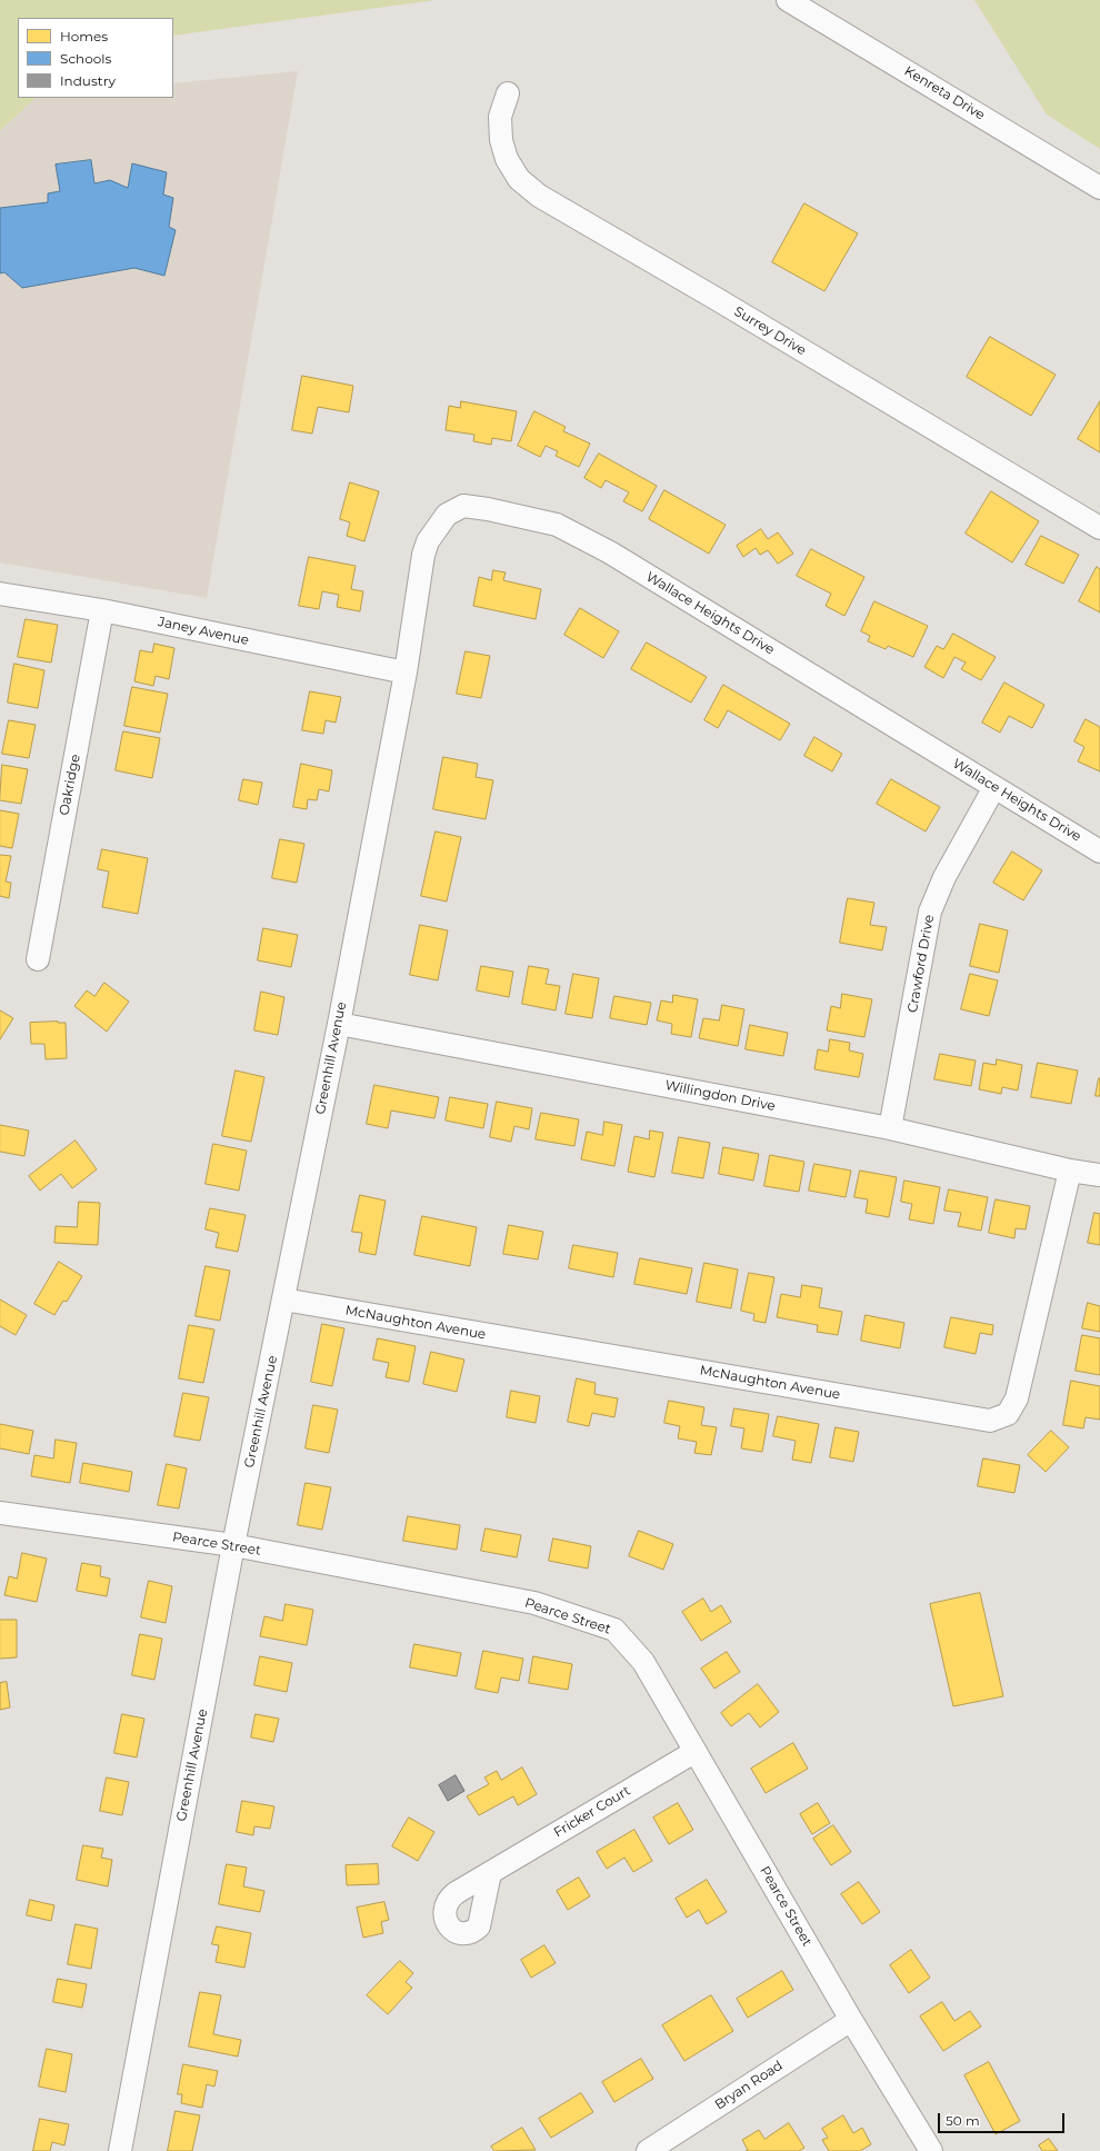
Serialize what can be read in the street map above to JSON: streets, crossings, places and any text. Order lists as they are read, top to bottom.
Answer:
{
  "streets": {
    "street": [
      "Kenreta Drive",
      "Surrey Drive",
      "Wallace Heights Drive",
      "Janey Avenue",
      "Oakridge",
      "Crawford Drive",
      "Greenhill Avenue",
      "Willingdon Drive",
      "McNaughton Avenue",
      "Pearce Street",
      "Fricker Court",
      "Bryan Road"
    ]
  },
  "crossings": [
    ["Wallace Heights Drive", "Janey Avenue"],
    ["Wallace Heights Drive", "Crawford Drive"],
    ["Wallace Heights Drive", "Greenhill Avenue"],
    ["Janey Avenue", "Oakridge"],
    ["Janey Avenue", "Greenhill Avenue"],
    ["Crawford Drive", "Willingdon Drive"],
    ["Greenhill Avenue", "Willingdon Drive"],
    ["Greenhill Avenue", "McNaughton Avenue"],
    ["Greenhill Avenue", "Pearce Street"],
    ["Willingdon Drive", "McNaughton Avenue"],
    ["Pearce Street", "Fricker Court"],
    ["Pearce Street", "Bryan Road"]
  ],
  "legend": ["Homes", "Schools", "Industry"],
  "scale_bar": "50 m"
}
